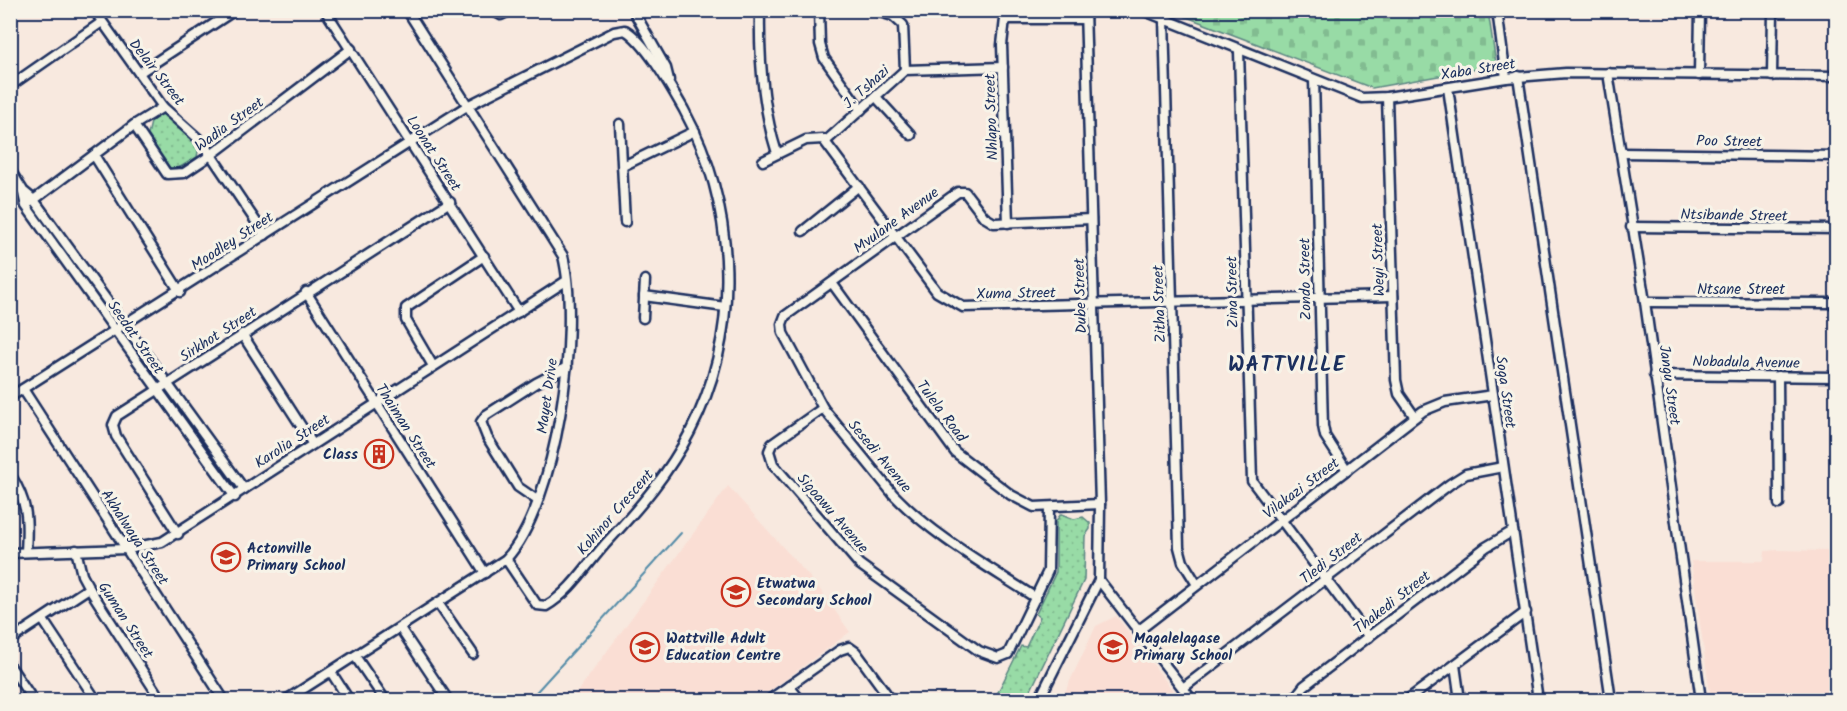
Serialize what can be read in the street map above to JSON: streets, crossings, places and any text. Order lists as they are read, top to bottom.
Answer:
{
  "streets": {
    "street": [
      "Xaba Street",
      "Delair Street",
      "J. Tshazi",
      "Nhlapo Street",
      "Wadia Street",
      "Poo Street",
      "Loonat Street",
      "Ntsibande Street",
      "Mvulane Avenue",
      "Moodley Street",
      "Weyi Street",
      "Zondo Street",
      "Ntsane Street",
      "Zina Street",
      "Xuma Street",
      "Dube Street",
      "Zitha Street",
      "Sirkhot Street",
      "Seedat Street",
      "Nobadula Avenue",
      "Jangu Street",
      "Soga Street",
      "Mayet Drive",
      "Tulela Road",
      "Thaiman Street",
      "Karolia Street",
      "Sesedi Avenue",
      "Vilakazi Street",
      "Kohinor Crescent",
      "Sigoawu Avenue",
      "Akhalwaya Street",
      "Tledi Street",
      "Thakedi Street",
      "Guman Street"
    ]
  },
  "crossings": [
    ["Xaba Street", "Weyi Street"],
    ["Xaba Street", "Zondo Street"],
    ["Xaba Street", "Zina Street"],
    ["Xaba Street", "Zitha Street"],
    ["Xaba Street", "Jangu Street"],
    ["Xaba Street", "Soga Street"],
    ["Delair Street", "Wadia Street"],
    ["Delair Street", "Moodley Street"],
    ["J. Tshazi", "Nhlapo Street"],
    ["J. Tshazi", "Xuma Street"],
    ["Nhlapo Street", "Mvulane Avenue"],
    ["Wadia Street", "Loonat Street"],
    ["Poo Street", "Jangu Street"],
    ["Loonat Street", "Moodley Street"],
    ["Loonat Street", "Sirkhot Street"],
    ["Loonat Street", "Karolia Street"],
    ["Ntsibande Street", "Jangu Street"],
    ["Mvulane Avenue", "Xuma Street"],
    ["Mvulane Avenue", "Dube Street"],
    ["Mvulane Avenue", "Tulela Road"],
    ["Mvulane Avenue", "Sesedi Avenue"],
    ["Moodley Street", "Seedat Street"],
    ["Moodley Street", "Mayet Drive"],
    ["Moodley Street", "Kohinor Crescent"],
    ["Moodley Street", "Akhalwaya Street"],
    ["Weyi Street", "Xuma Street"],
    ["Weyi Street", "Vilakazi Street"],
    ["Zondo Street", "Xuma Street"],
    ["Zondo Street", "Vilakazi Street"],
    ["Ntsane Street", "Jangu Street"],
    ["Zina Street", "Xuma Street"],
    ["Zina Street", "Vilakazi Street"],
    ["Zina Street", "Tledi Street"],
    ["Zina Street", "Thakedi Street"],
    ["Xuma Street", "Dube Street"],
    ["Xuma Street", "Zitha Street"],
    ["Dube Street", "Tulela Road"],
    ["Zitha Street", "Vilakazi Street"],
    ["Sirkhot Street", "Seedat Street"],
    ["Sirkhot Street", "Thaiman Street"],
    ["Sirkhot Street", "Karolia Street"],
    ["Seedat Street", "Karolia Street"],
    ["Nobadula Avenue", "Jangu Street"],
    ["Soga Street", "Vilakazi Street"],
    ["Soga Street", "Tledi Street"],
    ["Soga Street", "Thakedi Street"],
    ["Mayet Drive", "Thaiman Street"],
    ["Mayet Drive", "Karolia Street"],
    ["Mayet Drive", "Kohinor Crescent"],
    ["Thaiman Street", "Karolia Street"],
    ["Karolia Street", "Akhalwaya Street"],
    ["Karolia Street", "Guman Street"],
    ["Sesedi Avenue", "Sigoawu Avenue"]
  ],
  "districts": ["WATTVILLE"],
  "places": {
    "building": ["Class"],
    "school or university": [
      "Actonville Primary School",
      "Etwatwa Secondary School",
      "Wattville Adult Education Centre",
      "Magalelagase Primary School"
    ]
  }
}
